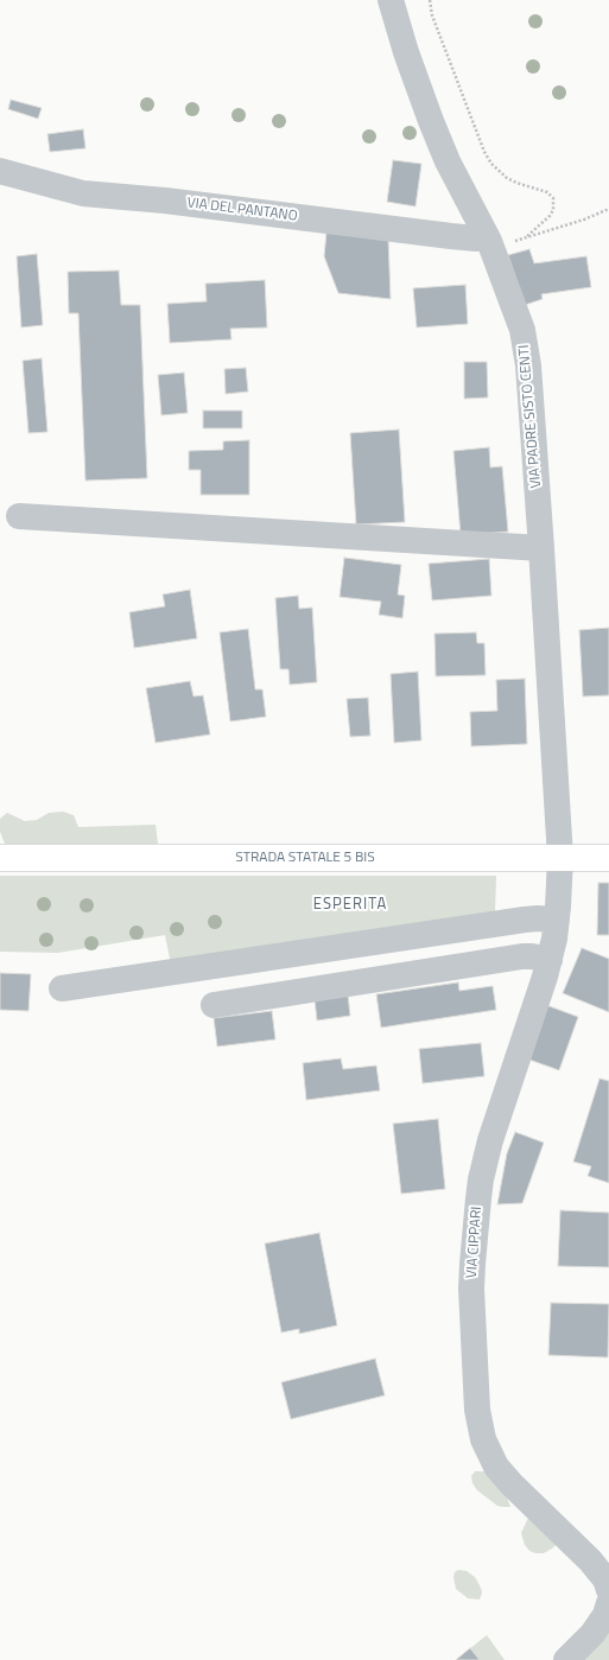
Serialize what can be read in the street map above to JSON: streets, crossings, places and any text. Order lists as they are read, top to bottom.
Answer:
{
  "streets": {
    "main road": ["STRADA STATALE 5 BIS"],
    "street": ["VIA DEL PANTANO", "VIA PADRE SISTO CENTI", "VIA CIPPARI"]
  },
  "crossings": [
    ["VIA DEL PANTANO", "VIA PADRE SISTO CENTI"],
    ["VIA PADRE SISTO CENTI", "STRADA STATALE 5 BIS"],
    ["VIA PADRE SISTO CENTI", "VIA CIPPARI"],
    ["STRADA STATALE 5 BIS", "VIA CIPPARI"]
  ],
  "districts": ["ESPERITA"]
}
